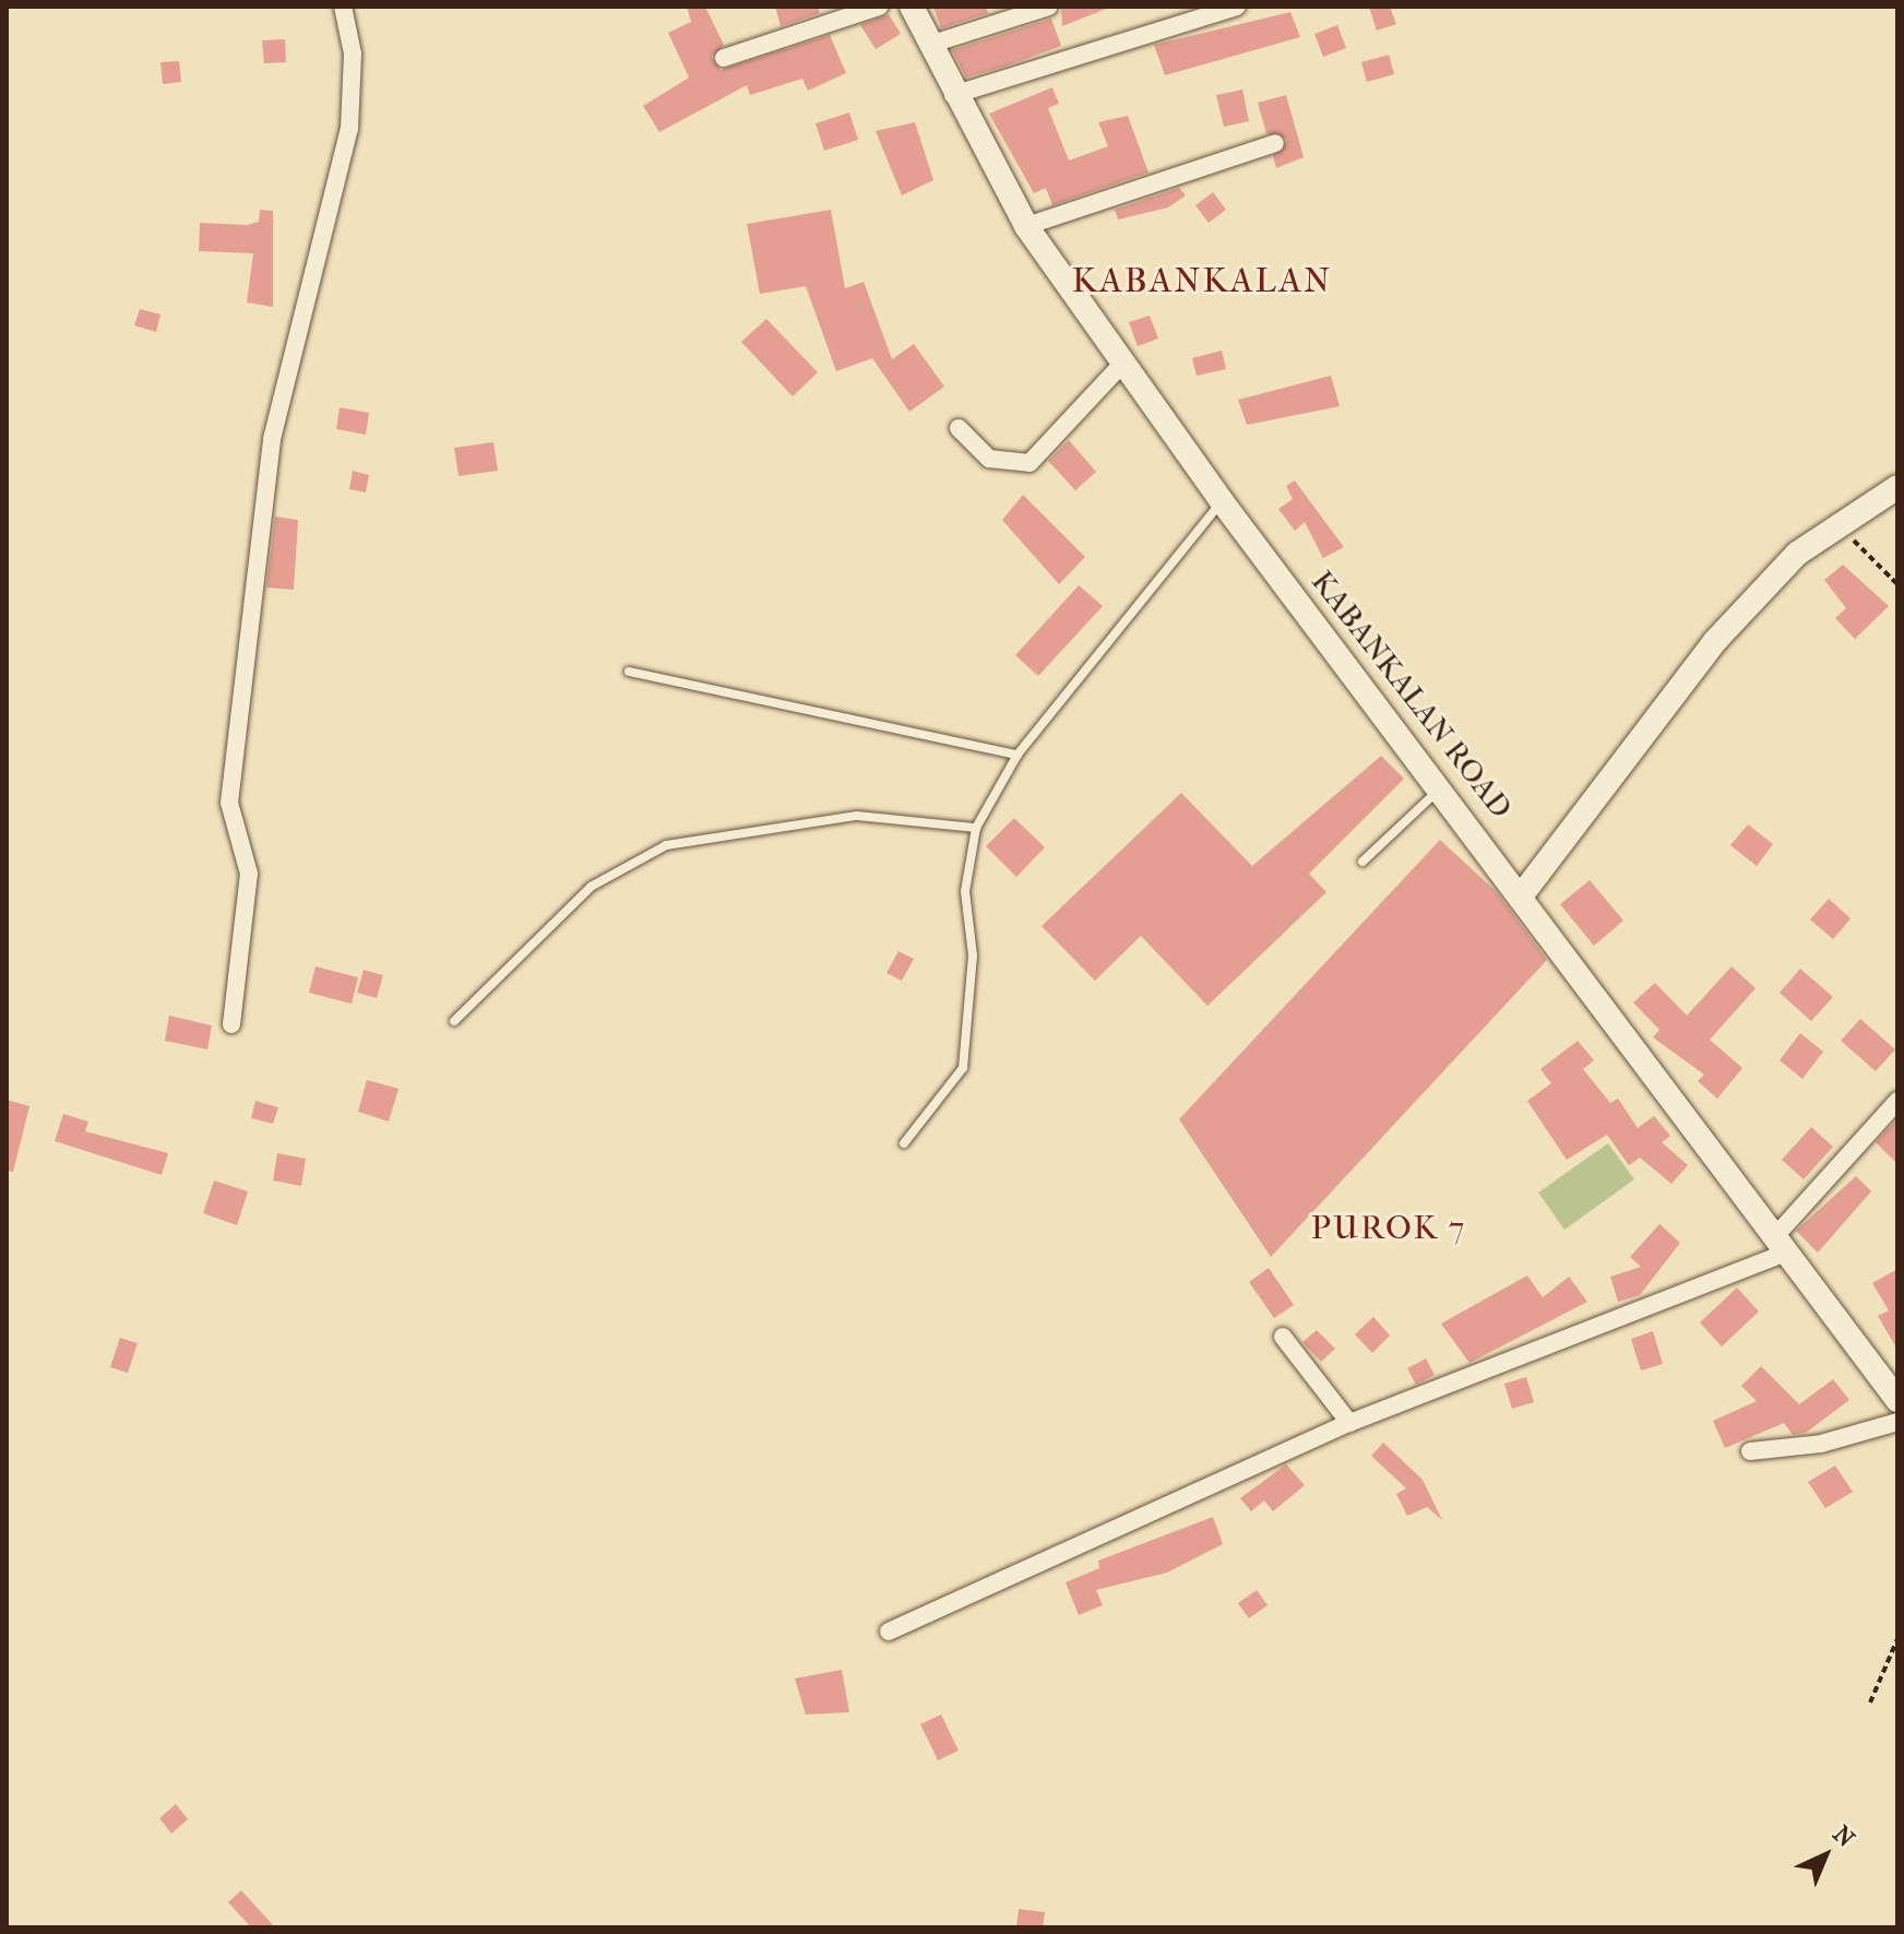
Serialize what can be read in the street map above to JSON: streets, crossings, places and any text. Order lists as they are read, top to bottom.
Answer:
{
  "streets": {
    "street": ["KABANKALAN ROAD"]
  },
  "districts": ["KABANKALAN", "PUROK 7"],
  "north": "top right"
}
